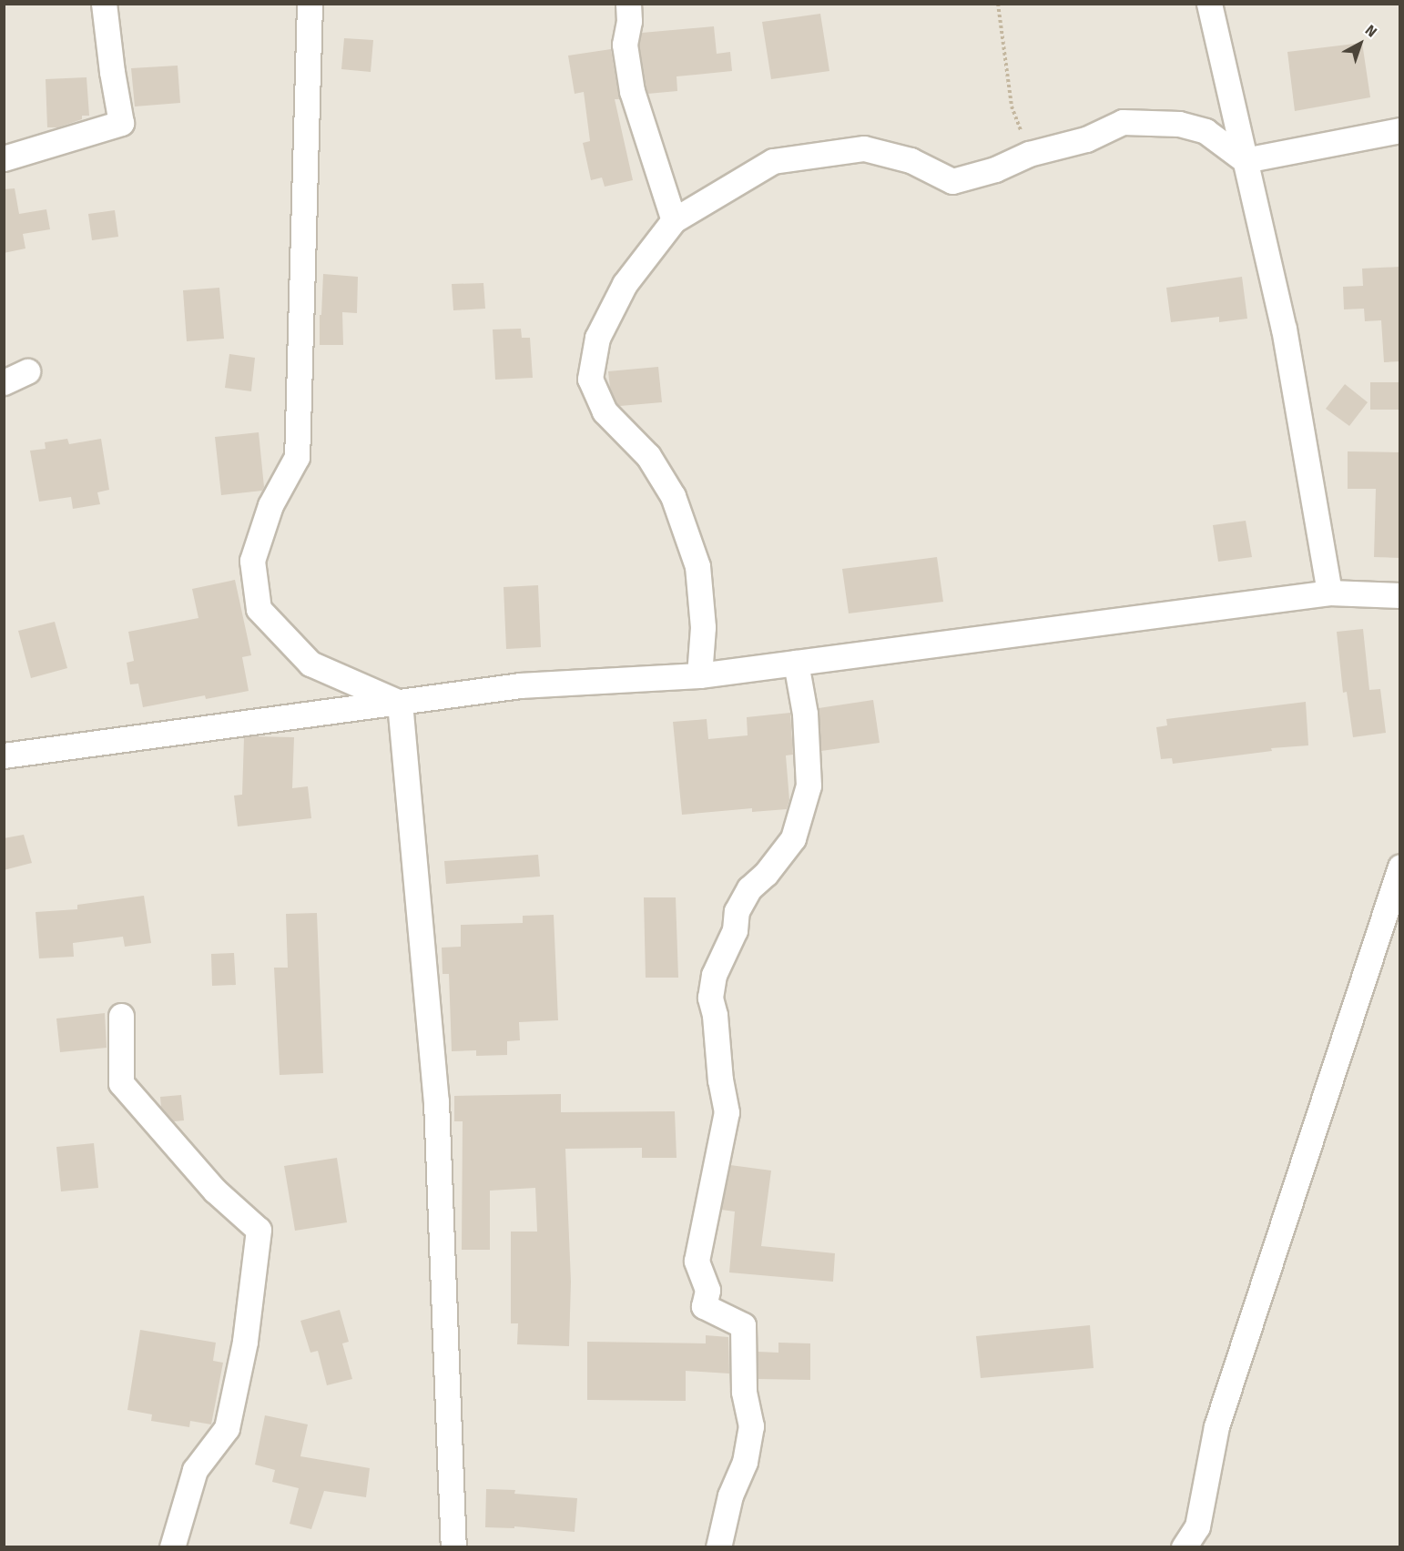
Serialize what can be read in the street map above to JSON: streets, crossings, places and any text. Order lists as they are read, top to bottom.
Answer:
{
  "north": "top right"
}
